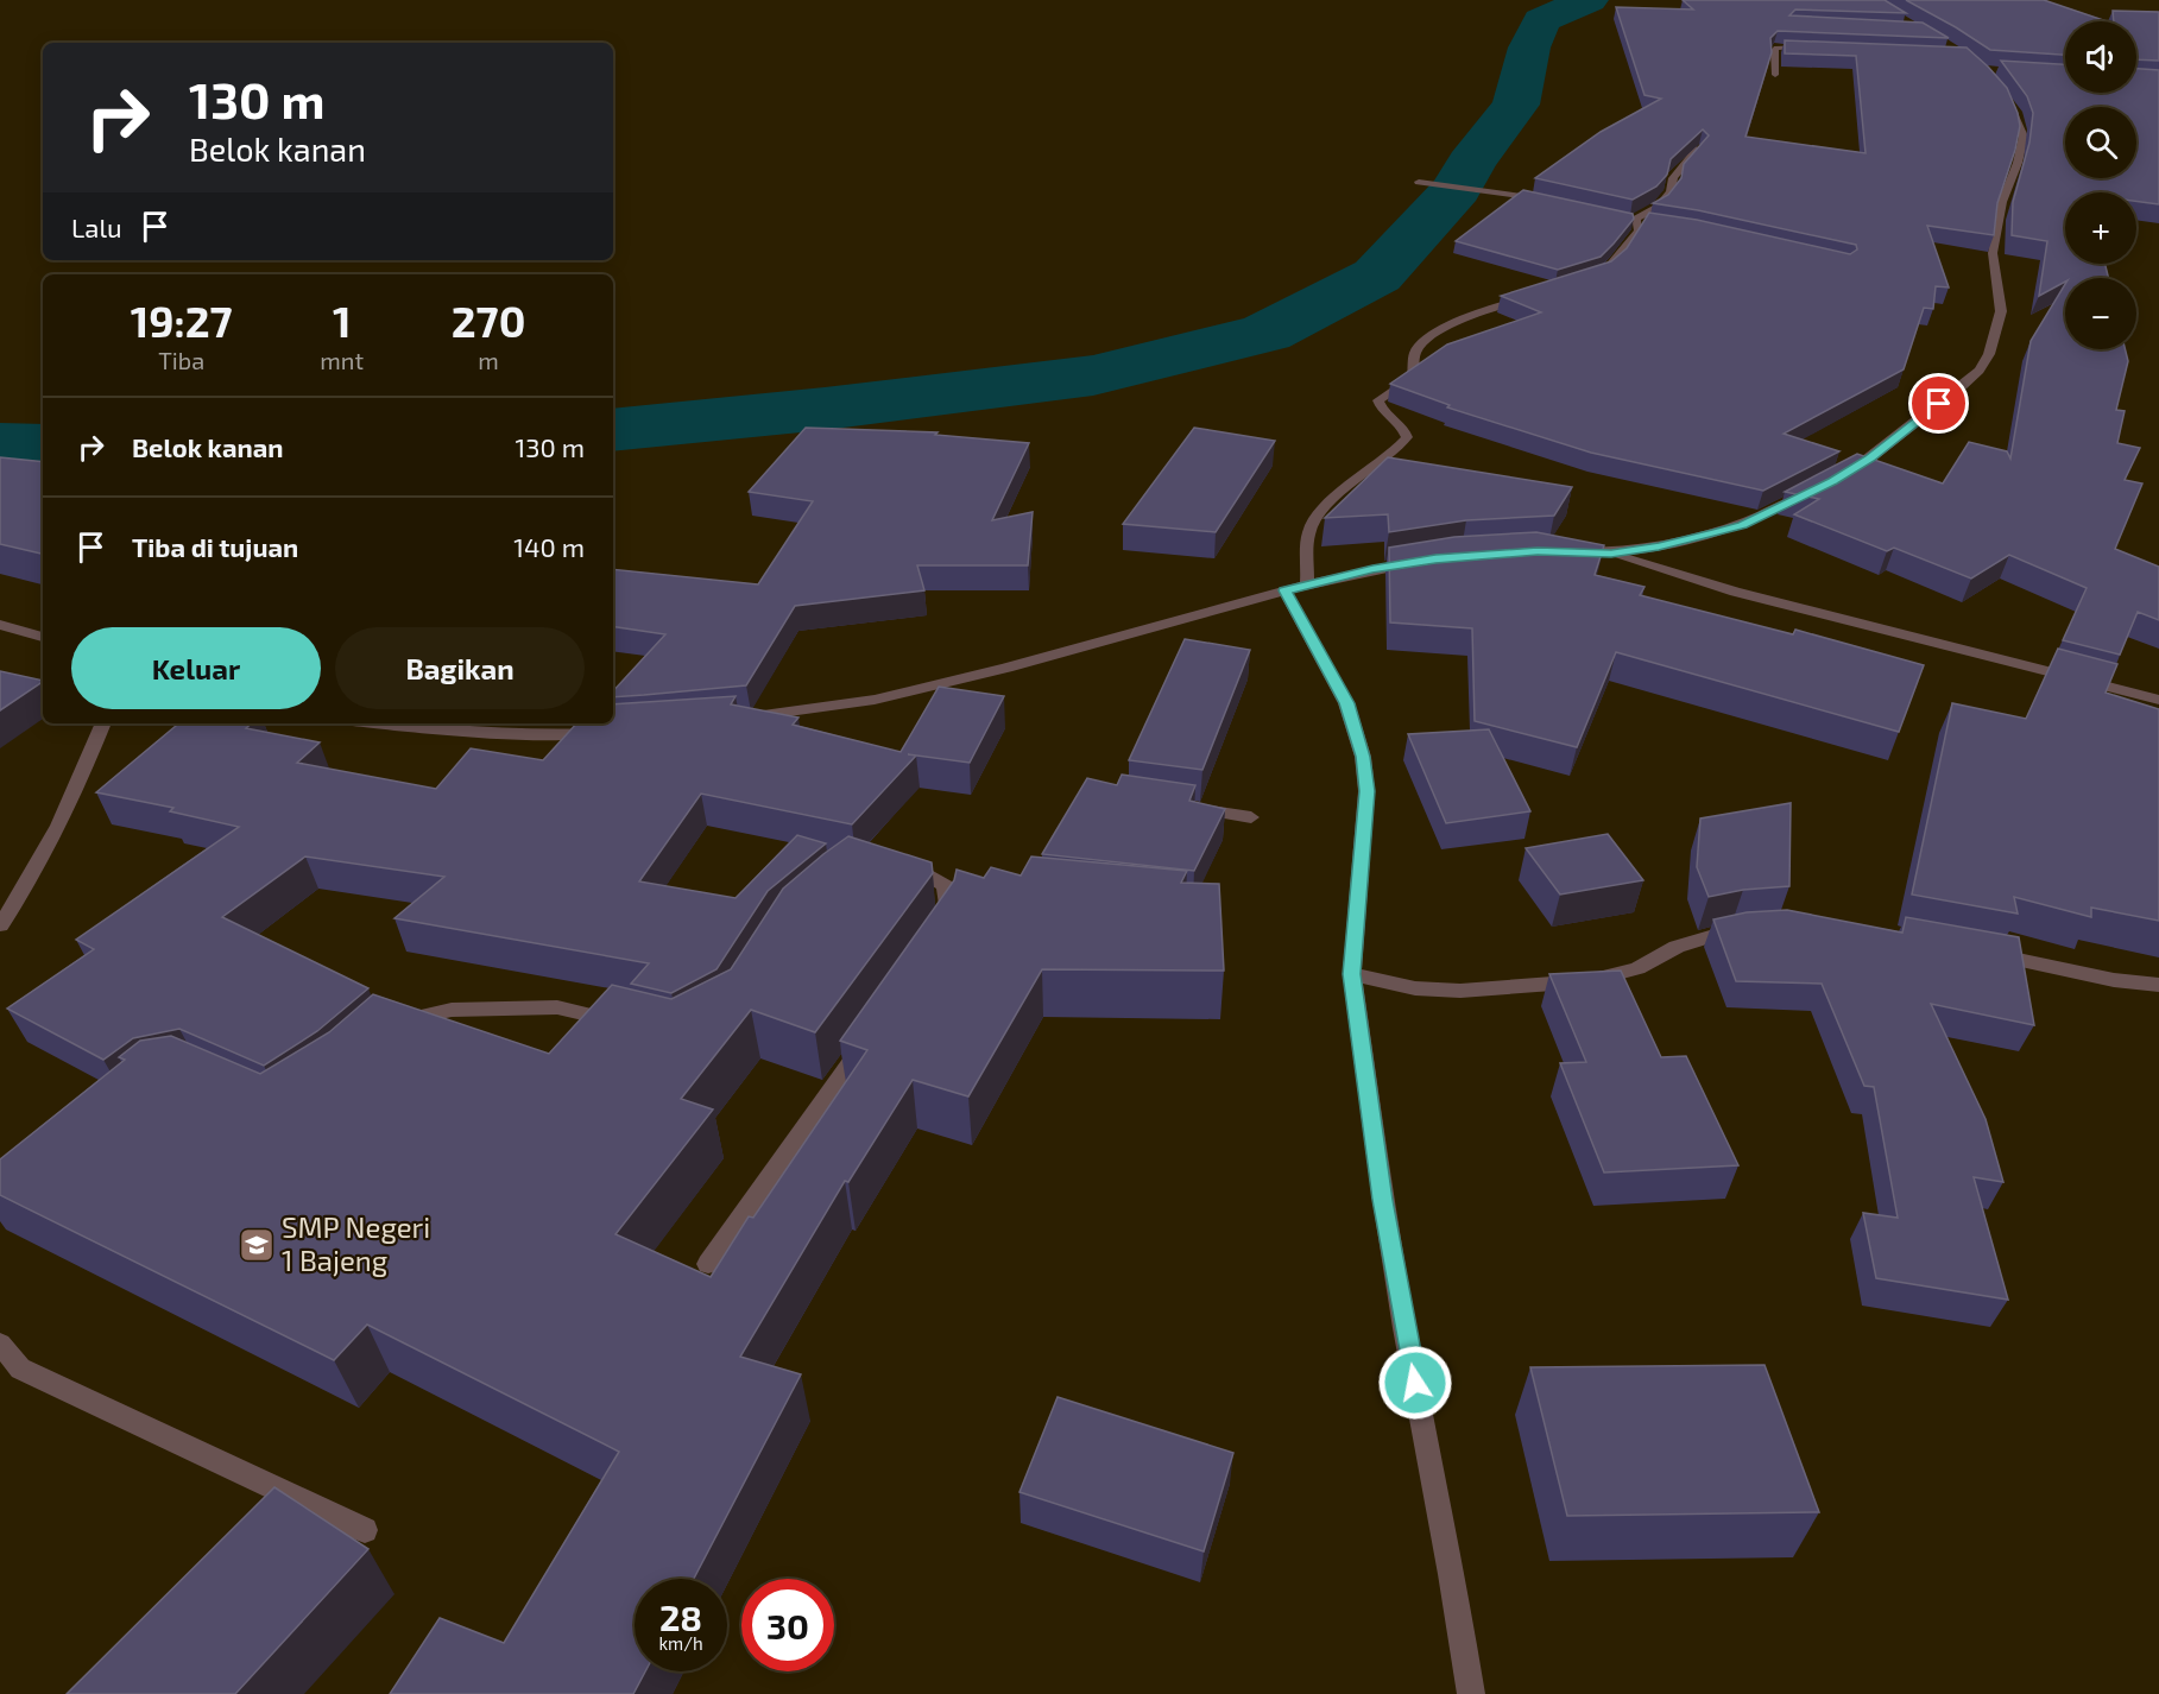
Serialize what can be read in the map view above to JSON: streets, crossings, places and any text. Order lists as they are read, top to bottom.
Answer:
{
  "places": {
    "school or university": ["SMP Negeri 1 Bajeng"]
  },
  "page": {
    "map_buttons": ["+", "−"],
    "turn": ["130 m", "Belok kanan"],
    "then": "Lalu",
    "eta": [
      "19:27",
      "Tiba",
      "1",
      "mnt",
      "270",
      "m"
    ],
    "list": [
      {
        "name": "Belok kanan",
        "value": "130 m"
      },
      {
        "name": "Tiba di tujuan",
        "value": "140 m"
      }
    ],
    "buttons": ["Keluar", "Bagikan"],
    "speed": "28 km/h",
    "limit": "30"
  }
}
